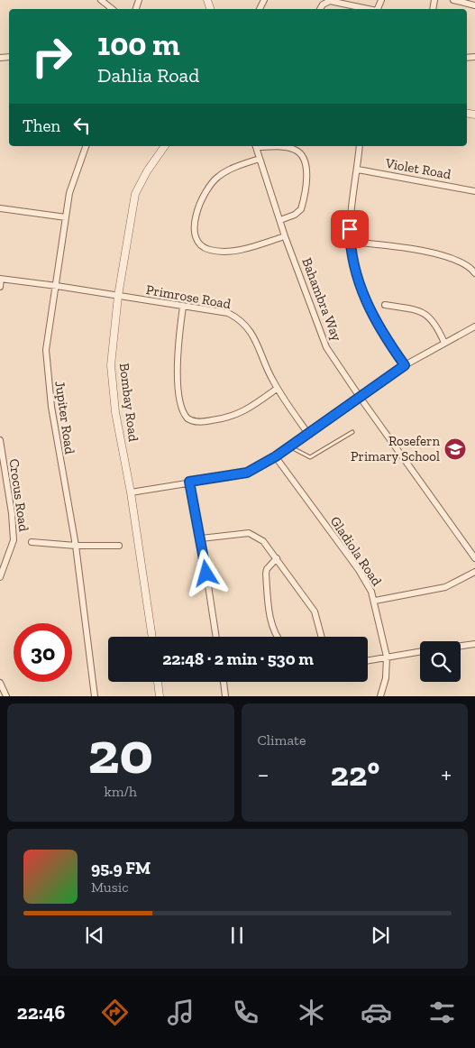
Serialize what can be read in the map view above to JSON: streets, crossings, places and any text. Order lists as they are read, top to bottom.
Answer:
{
  "streets": {
    "street": [
      "Violet Road",
      "Primrose Road",
      "Bahambra Way",
      "Bombay Road",
      "Jupiter Road",
      "Crocus Road",
      "Gladiola Road"
    ]
  },
  "crossings": [
    ["Primrose Road", "Bombay Road"],
    ["Primrose Road", "Jupiter Road"]
  ],
  "places": {
    "school or university": ["Rosefern Primary School"]
  },
  "page": {
    "turn": ["100 m", "Dahlia Road"],
    "then": "Then",
    "limit": "30",
    "trip": "22:48 · 2 min · 530 m",
    "tile": [
      ["20", "km/h"],
      "Climate"
    ],
    "heat": ["−", "22°", "+"],
    "song": ["95.9 FM", "Music"],
    "tabs": "22:46"
  }
}
